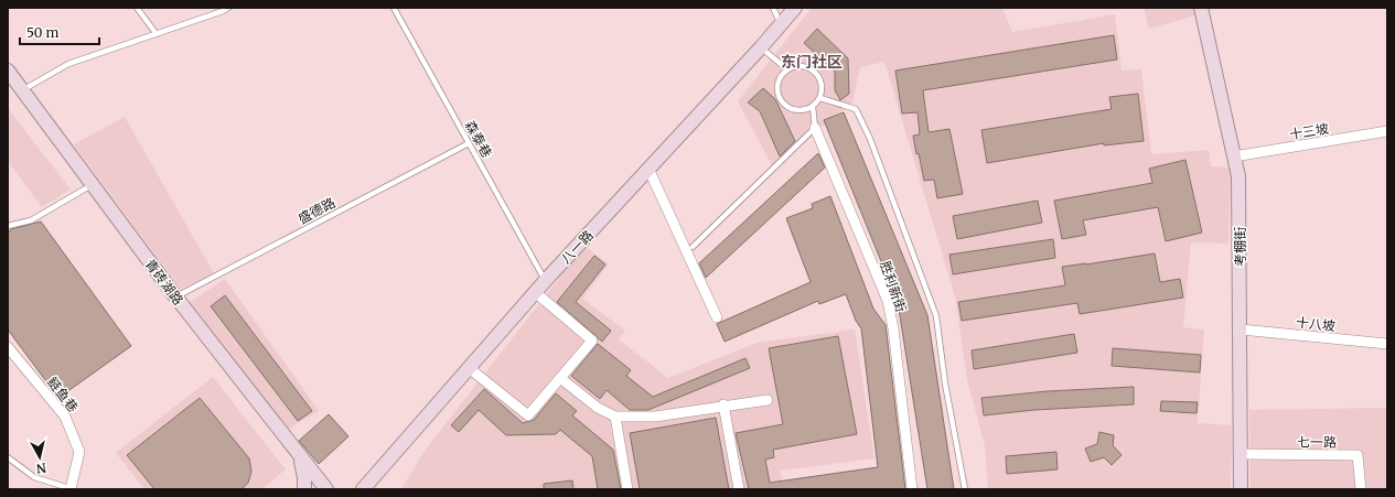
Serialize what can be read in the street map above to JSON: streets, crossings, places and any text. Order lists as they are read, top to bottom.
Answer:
{
  "streets": {
    "main road": ["八一路", "考棚街", "青砖湖路"],
    "street": [
      "十三坡",
      "胜利新街",
      "十八坡",
      "鲢鱼巷",
      "七一路"
    ],
    "lane": ["森泰巷", "盛德路"]
  },
  "crossings": [
    ["十三坡", "考棚街"],
    ["森泰巷", "盛德路"],
    ["森泰巷", "八一路"],
    ["盛德路", "青砖湖路"],
    ["考棚街", "十八坡"],
    ["考棚街", "七一路"]
  ],
  "districts": ["东门社区"],
  "scale_bar": "50 m",
  "north": "bottom"
}
